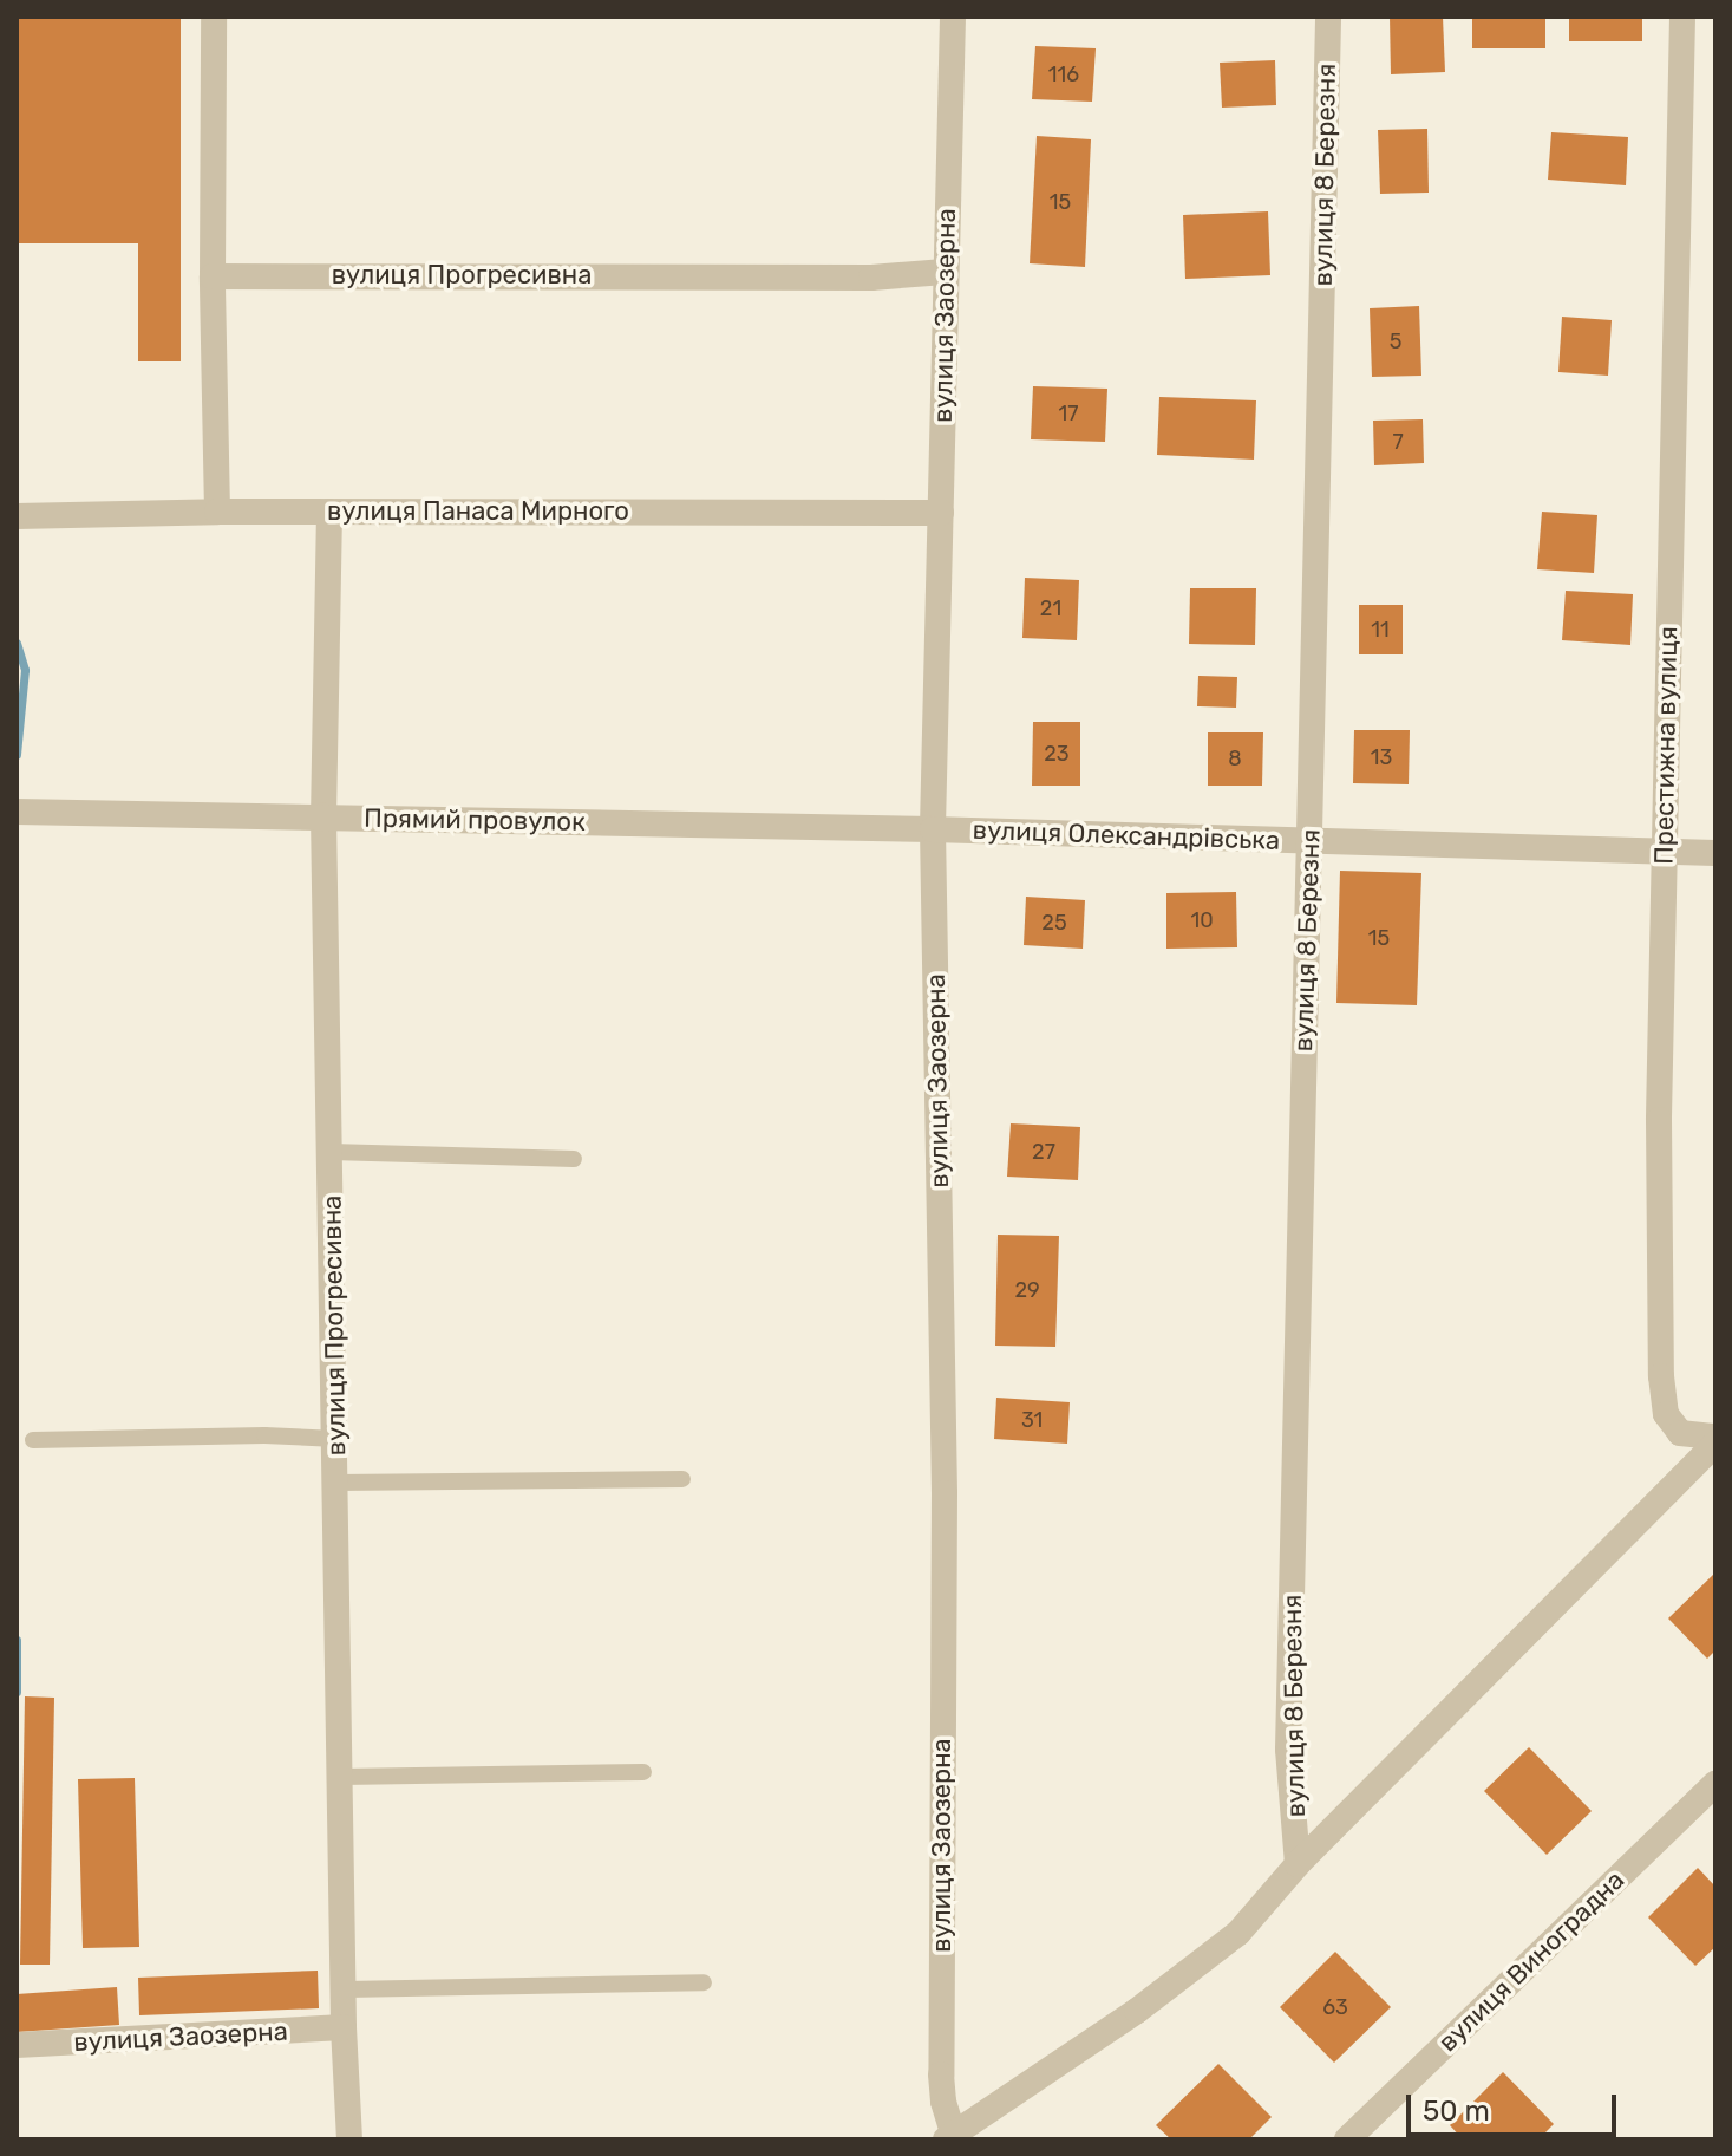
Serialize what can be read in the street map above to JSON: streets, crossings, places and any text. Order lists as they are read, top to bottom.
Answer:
{
  "streets": {
    "street": [
      "вулиця 8 Березня",
      "вулиця Прогресивна",
      "вулиця Заозерна",
      "вулиця Панаса Мирного",
      "Престижна вулиця",
      "Прямий провулок",
      "вулиця Олександрівська",
      "вулиця Виноградна"
    ]
  },
  "crossings": [
    ["вулиця 8 Березня", "вулиця Олександрівська"],
    ["вулиця Прогресивна", "вулиця Заозерна"],
    ["вулиця Прогресивна", "вулиця Панаса Мирного"],
    ["вулиця Прогресивна", "Прямий провулок"],
    ["вулиця Заозерна", "вулиця Панаса Мирного"],
    ["вулиця Заозерна", "Прямий провулок"],
    ["вулиця Заозерна", "вулиця Олександрівська"],
    ["Престижна вулиця", "вулиця Олександрівська"],
    ["Прямий провулок", "вулиця Олександрівська"]
  ],
  "house_numbers": [
    "116",
    "15",
    "5",
    "17",
    "7",
    "21",
    "11",
    "23",
    "13",
    "8",
    "10",
    "25",
    "15",
    "27",
    "29",
    "31",
    "63"
  ],
  "scale_bar": "50 m"
}
